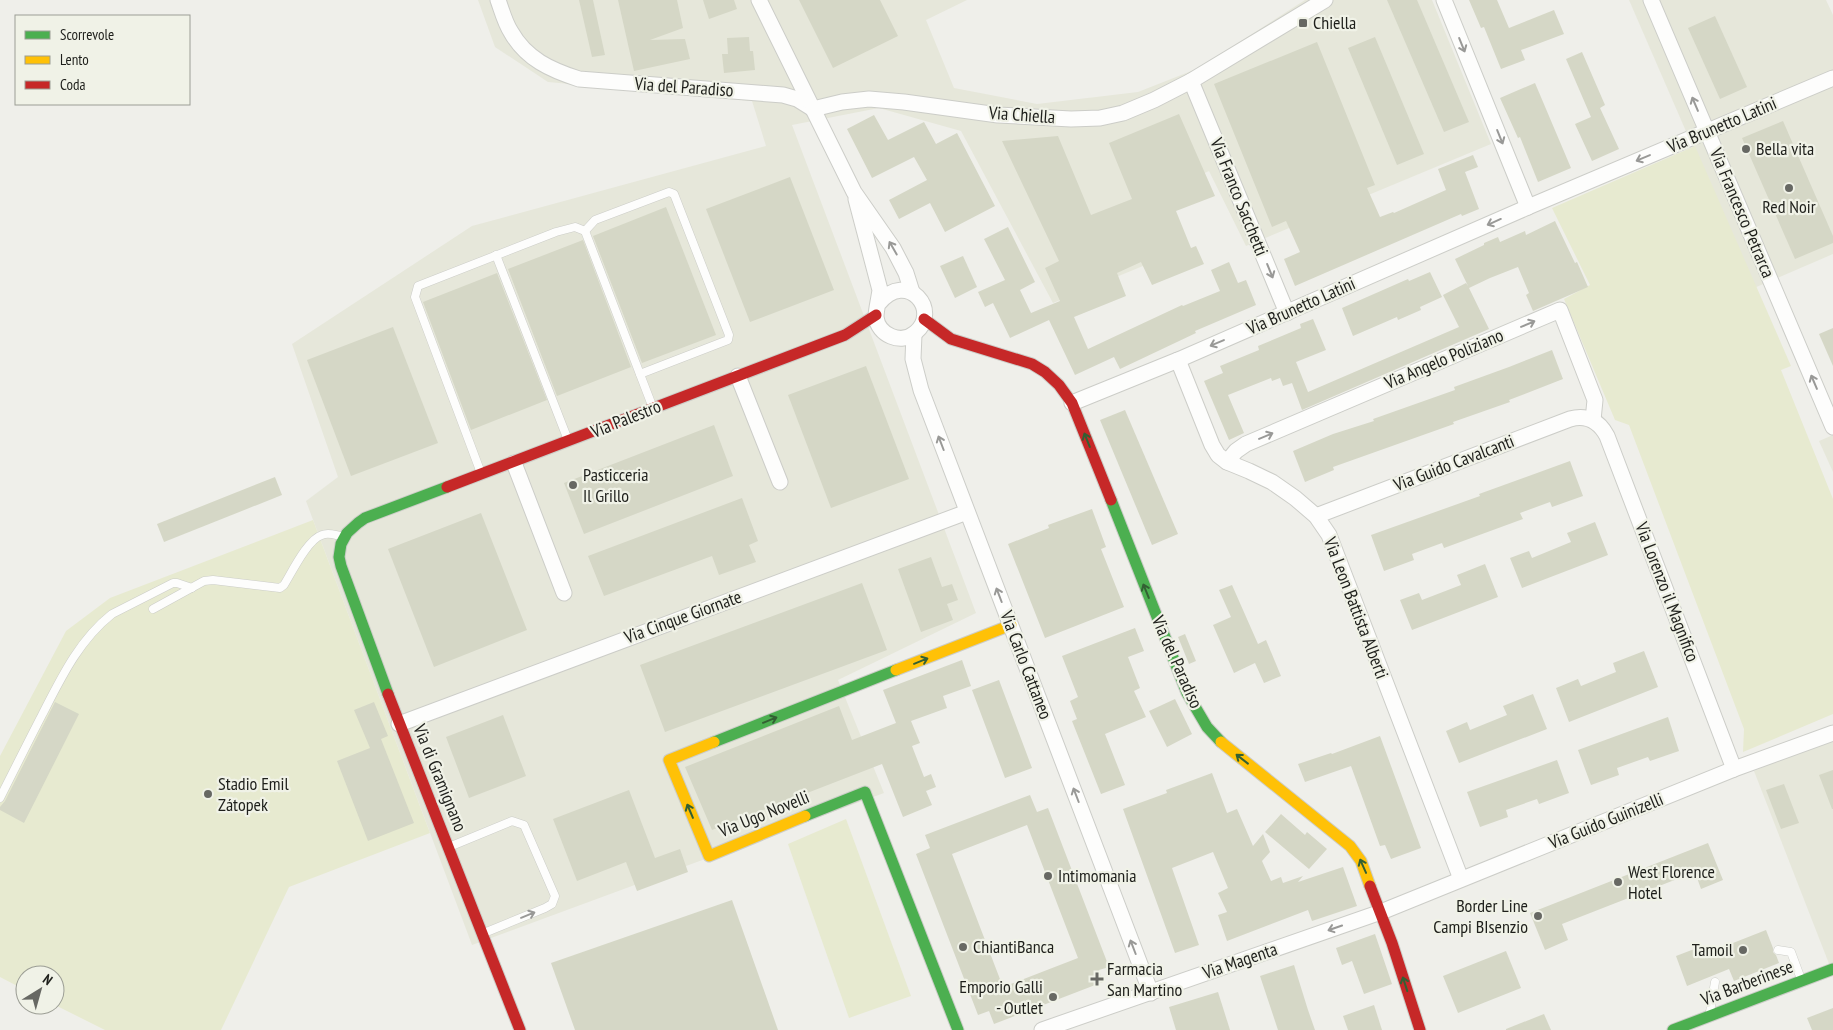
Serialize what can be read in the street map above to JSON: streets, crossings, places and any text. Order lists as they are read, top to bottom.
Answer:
{
  "streets": {
    "street": [
      "Via del Paradiso",
      "Via Chiella",
      "Via Brunetto Latini",
      "Via Franco Sacchetti",
      "Via Francesco Petrarca",
      "Via Angelo Poliziano",
      "Via Palestro",
      "Via Guido Cavalcanti",
      "Via Lorenzo il Magnifico",
      "Via Leon Battista Alberti",
      "Via Cinque Giornate",
      "Via Carlo Cattaneo",
      "Via di Gramignano",
      "Via Ugo Novelli",
      "Via Guido Guinizelli",
      "Via Magenta",
      "Via Barberinese"
    ]
  },
  "crossings": [
    ["Via del Paradiso", "Via Chiella"],
    ["Via del Paradiso", "Via Brunetto Latini"],
    ["Via del Paradiso", "Via Palestro"],
    ["Via del Paradiso", "Via Carlo Cattaneo"],
    ["Via del Paradiso", "Via Guido Guinizelli"],
    ["Via del Paradiso", "Via Magenta"],
    ["Via Chiella", "Via Franco Sacchetti"],
    ["Via Brunetto Latini", "Via Franco Sacchetti"],
    ["Via Brunetto Latini", "Via Francesco Petrarca"],
    ["Via Brunetto Latini", "Via Leon Battista Alberti"],
    ["Via Angelo Poliziano", "Via Guido Cavalcanti"],
    ["Via Angelo Poliziano", "Via Lorenzo il Magnifico"],
    ["Via Angelo Poliziano", "Via Leon Battista Alberti"],
    ["Via Palestro", "Via Carlo Cattaneo"],
    ["Via Palestro", "Via di Gramignano"],
    ["Via Guido Cavalcanti", "Via Lorenzo il Magnifico"],
    ["Via Guido Cavalcanti", "Via Leon Battista Alberti"],
    ["Via Lorenzo il Magnifico", "Via Guido Guinizelli"],
    ["Via Leon Battista Alberti", "Via Guido Guinizelli"],
    ["Via Cinque Giornate", "Via Carlo Cattaneo"],
    ["Via Cinque Giornate", "Via di Gramignano"],
    ["Via Carlo Cattaneo", "Via Ugo Novelli"],
    ["Via Carlo Cattaneo", "Via Magenta"],
    ["Via Guido Guinizelli", "Via Magenta"]
  ],
  "one_way": [
    "Via del Paradiso",
    "Via Brunetto Latini",
    "Via Franco Sacchetti",
    "Via Francesco Petrarca",
    "Via Carlo Cattaneo",
    "Via Magenta"
  ],
  "places": {
    "transit": ["Chiella"],
    "other": [
      "Bella vita",
      "Red Noir",
      "Pasticceria Il Grillo",
      "Stadio Emil Zátopek",
      "Intimomania",
      "West Florence Hotel",
      "Border Line Campi BIsenzio",
      "ChiantiBanca",
      "Tamoil",
      "Emporio Galli - Outlet"
    ],
    "health": ["Farmacia San Martino"]
  },
  "legend": ["Scorrevole", "Lento", "Coda"],
  "north": "top right"
}
